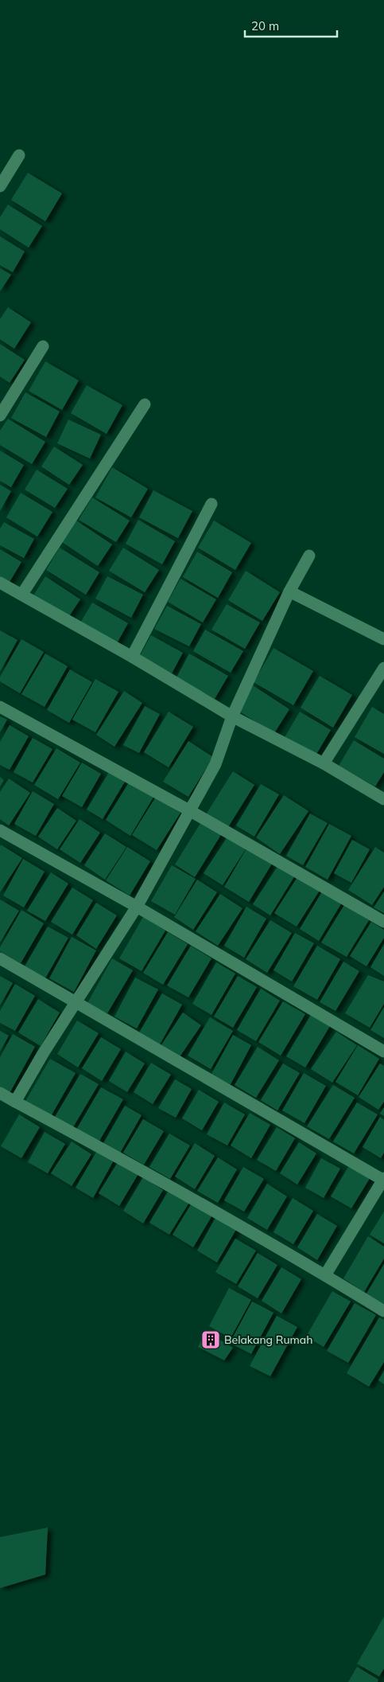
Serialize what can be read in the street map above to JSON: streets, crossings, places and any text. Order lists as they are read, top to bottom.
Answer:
{
  "places": {
    "building": ["Belakang Rumah"]
  },
  "scale_bar": "20 m"
}
